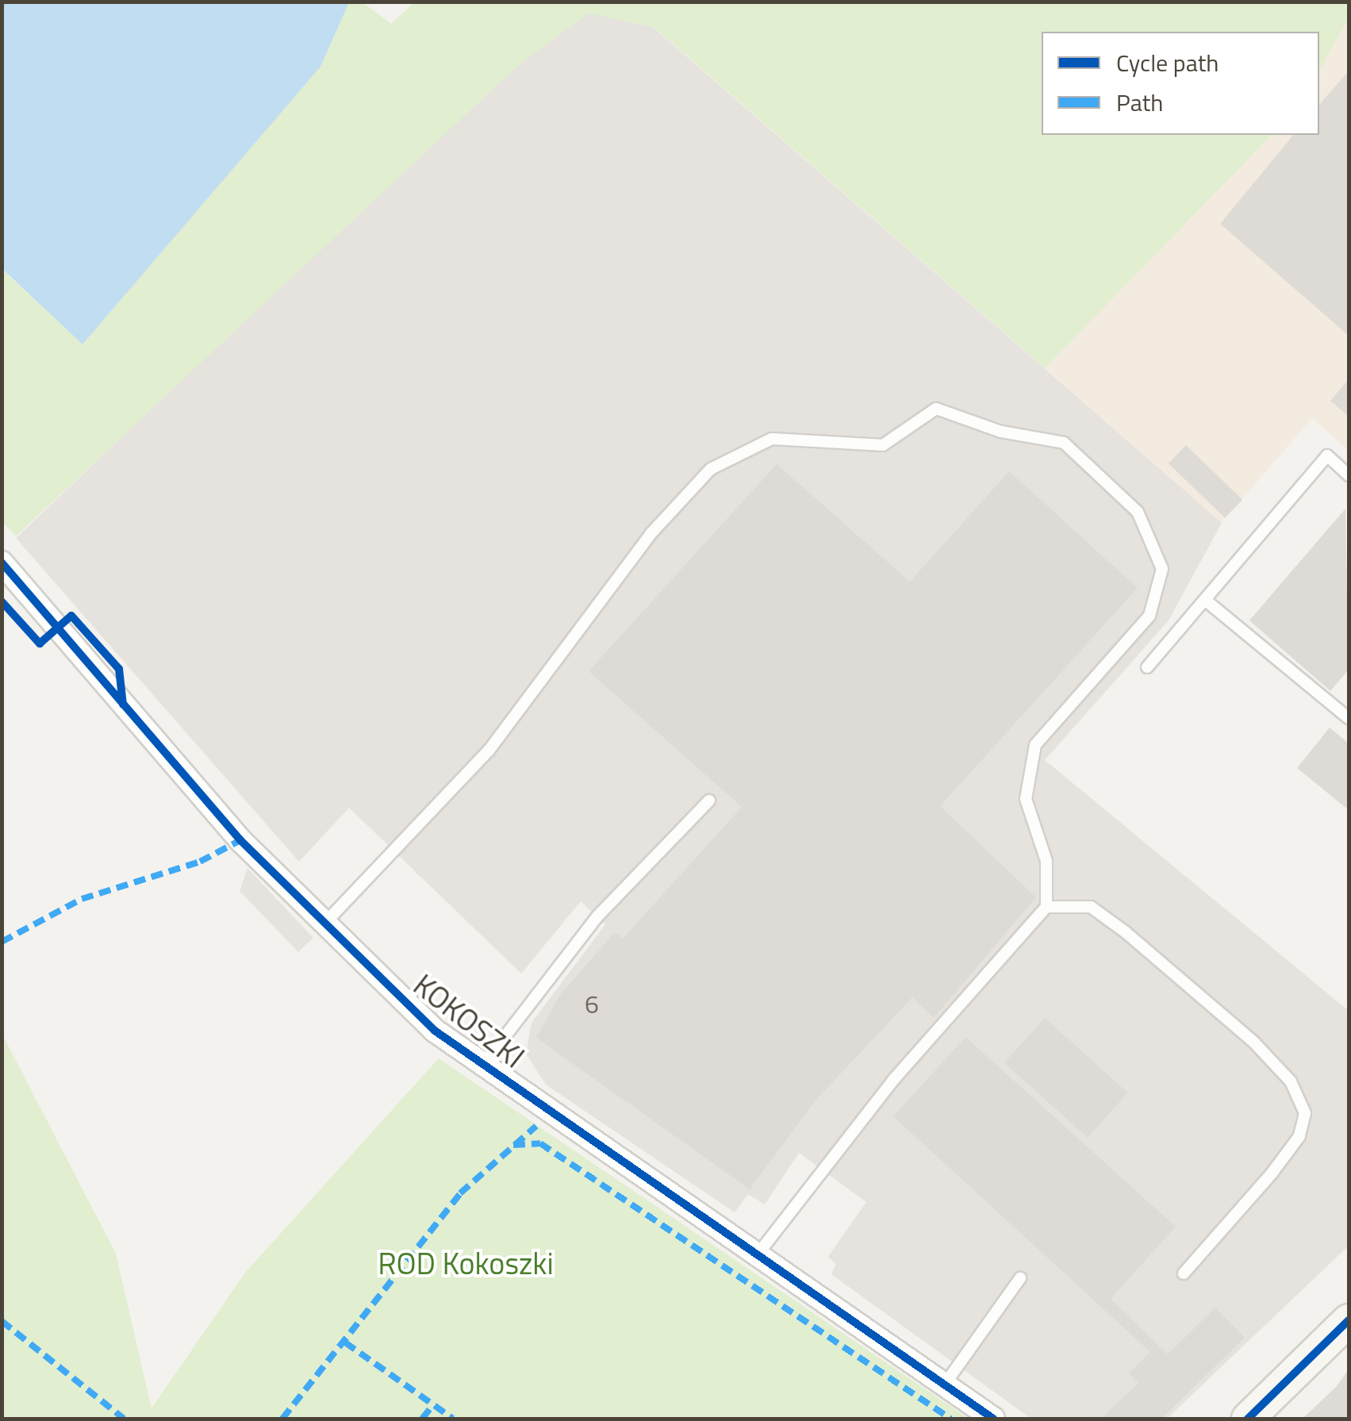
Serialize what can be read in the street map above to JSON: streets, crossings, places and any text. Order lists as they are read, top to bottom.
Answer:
{
  "streets": {
    "street": ["KOKOSZKI"]
  },
  "parks": ["ROD Kokoszki"],
  "house_numbers": ["6"],
  "legend": ["Cycle path", "Path"]
}
